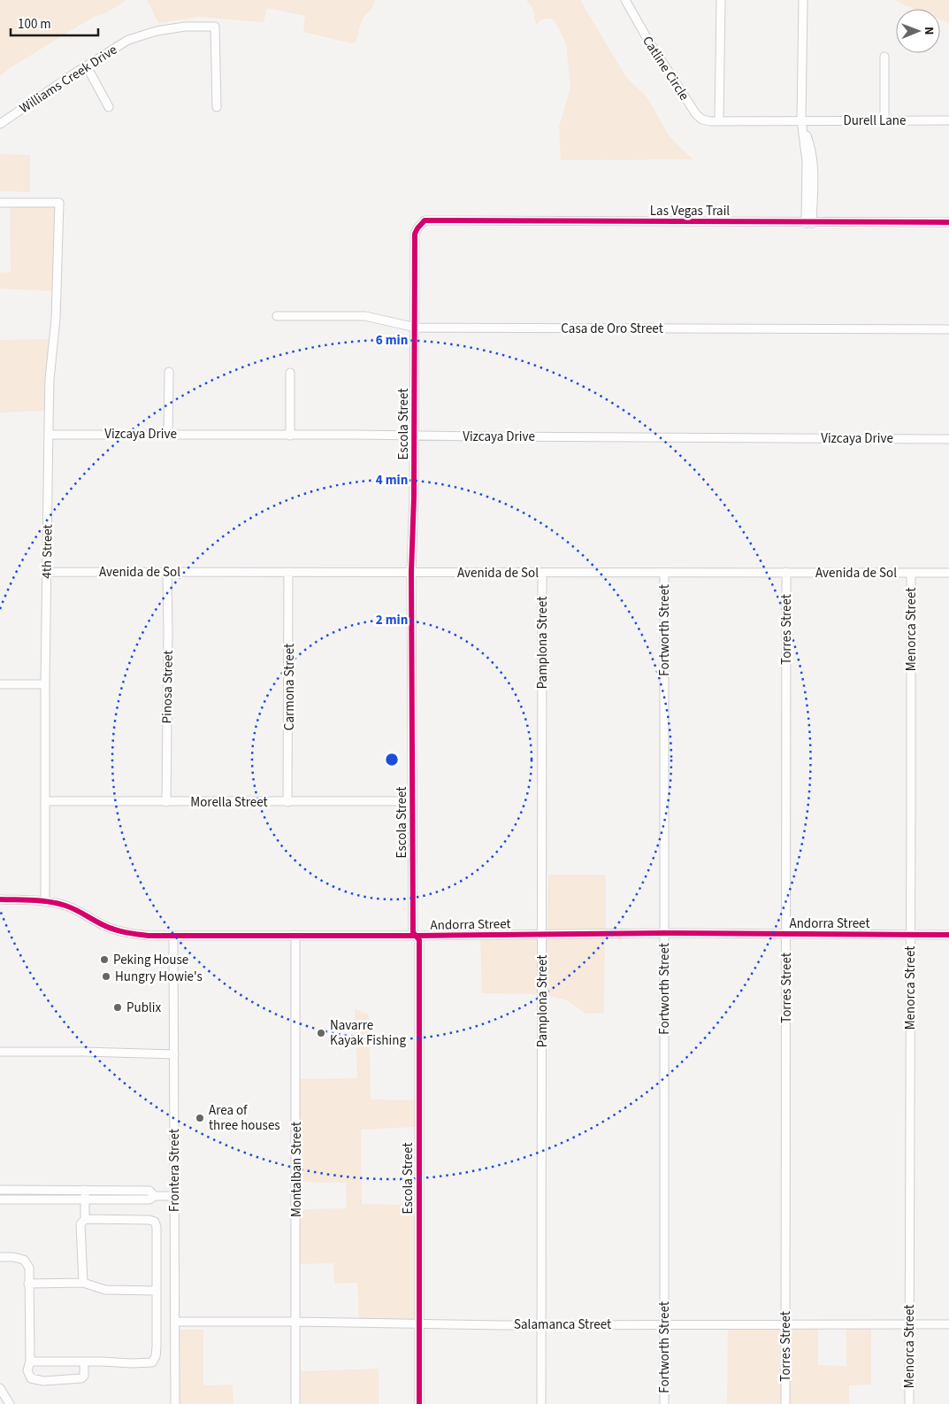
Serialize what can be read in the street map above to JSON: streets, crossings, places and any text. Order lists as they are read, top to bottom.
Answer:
{
  "streets": {
    "street": [
      "Catline Circle",
      "Williams Creek Drive",
      "Durell Lane",
      "Las Vegas Trail",
      "Casa de Oro Street",
      "Escola Street",
      "Vizcaya Drive",
      "4th Street",
      "Avenida de Sol",
      "Torres Street",
      "Menorca Street",
      "Fortworth Street",
      "Pamplona Street",
      "Pinosa Street",
      "Carmona Street",
      "Morella Street",
      "Andorra Street",
      "Montalban Street",
      "Frontera Street",
      "Salamanca Street"
    ]
  },
  "crossings": [
    ["Catline Circle", "Durell Lane"],
    ["Las Vegas Trail", "Escola Street"],
    ["Casa de Oro Street", "Escola Street"],
    ["Escola Street", "Vizcaya Drive"],
    ["Escola Street", "Avenida de Sol"],
    ["Escola Street", "Morella Street"],
    ["Escola Street", "Andorra Street"],
    ["Escola Street", "Salamanca Street"],
    ["Vizcaya Drive", "4th Street"],
    ["4th Street", "Avenida de Sol"],
    ["4th Street", "Morella Street"],
    ["4th Street", "Andorra Street"],
    ["Avenida de Sol", "Torres Street"],
    ["Avenida de Sol", "Menorca Street"],
    ["Avenida de Sol", "Fortworth Street"],
    ["Avenida de Sol", "Pamplona Street"],
    ["Avenida de Sol", "Pinosa Street"],
    ["Avenida de Sol", "Carmona Street"],
    ["Torres Street", "Andorra Street"],
    ["Torres Street", "Salamanca Street"],
    ["Menorca Street", "Andorra Street"],
    ["Menorca Street", "Salamanca Street"],
    ["Fortworth Street", "Andorra Street"],
    ["Fortworth Street", "Salamanca Street"],
    ["Pamplona Street", "Andorra Street"],
    ["Pamplona Street", "Salamanca Street"],
    ["Pinosa Street", "Morella Street"],
    ["Carmona Street", "Morella Street"],
    ["Andorra Street", "Montalban Street"],
    ["Andorra Street", "Frontera Street"],
    ["Montalban Street", "Salamanca Street"],
    ["Frontera Street", "Salamanca Street"]
  ],
  "places": [
    "Peking House",
    "Hungry Howie's",
    "Publix",
    "Navarre Kayak Fishing",
    "Area of three houses"
  ],
  "scale_bar": "100 m",
  "north": "right",
  "rings": ["6 min", "4 min", "2 min"]
}
